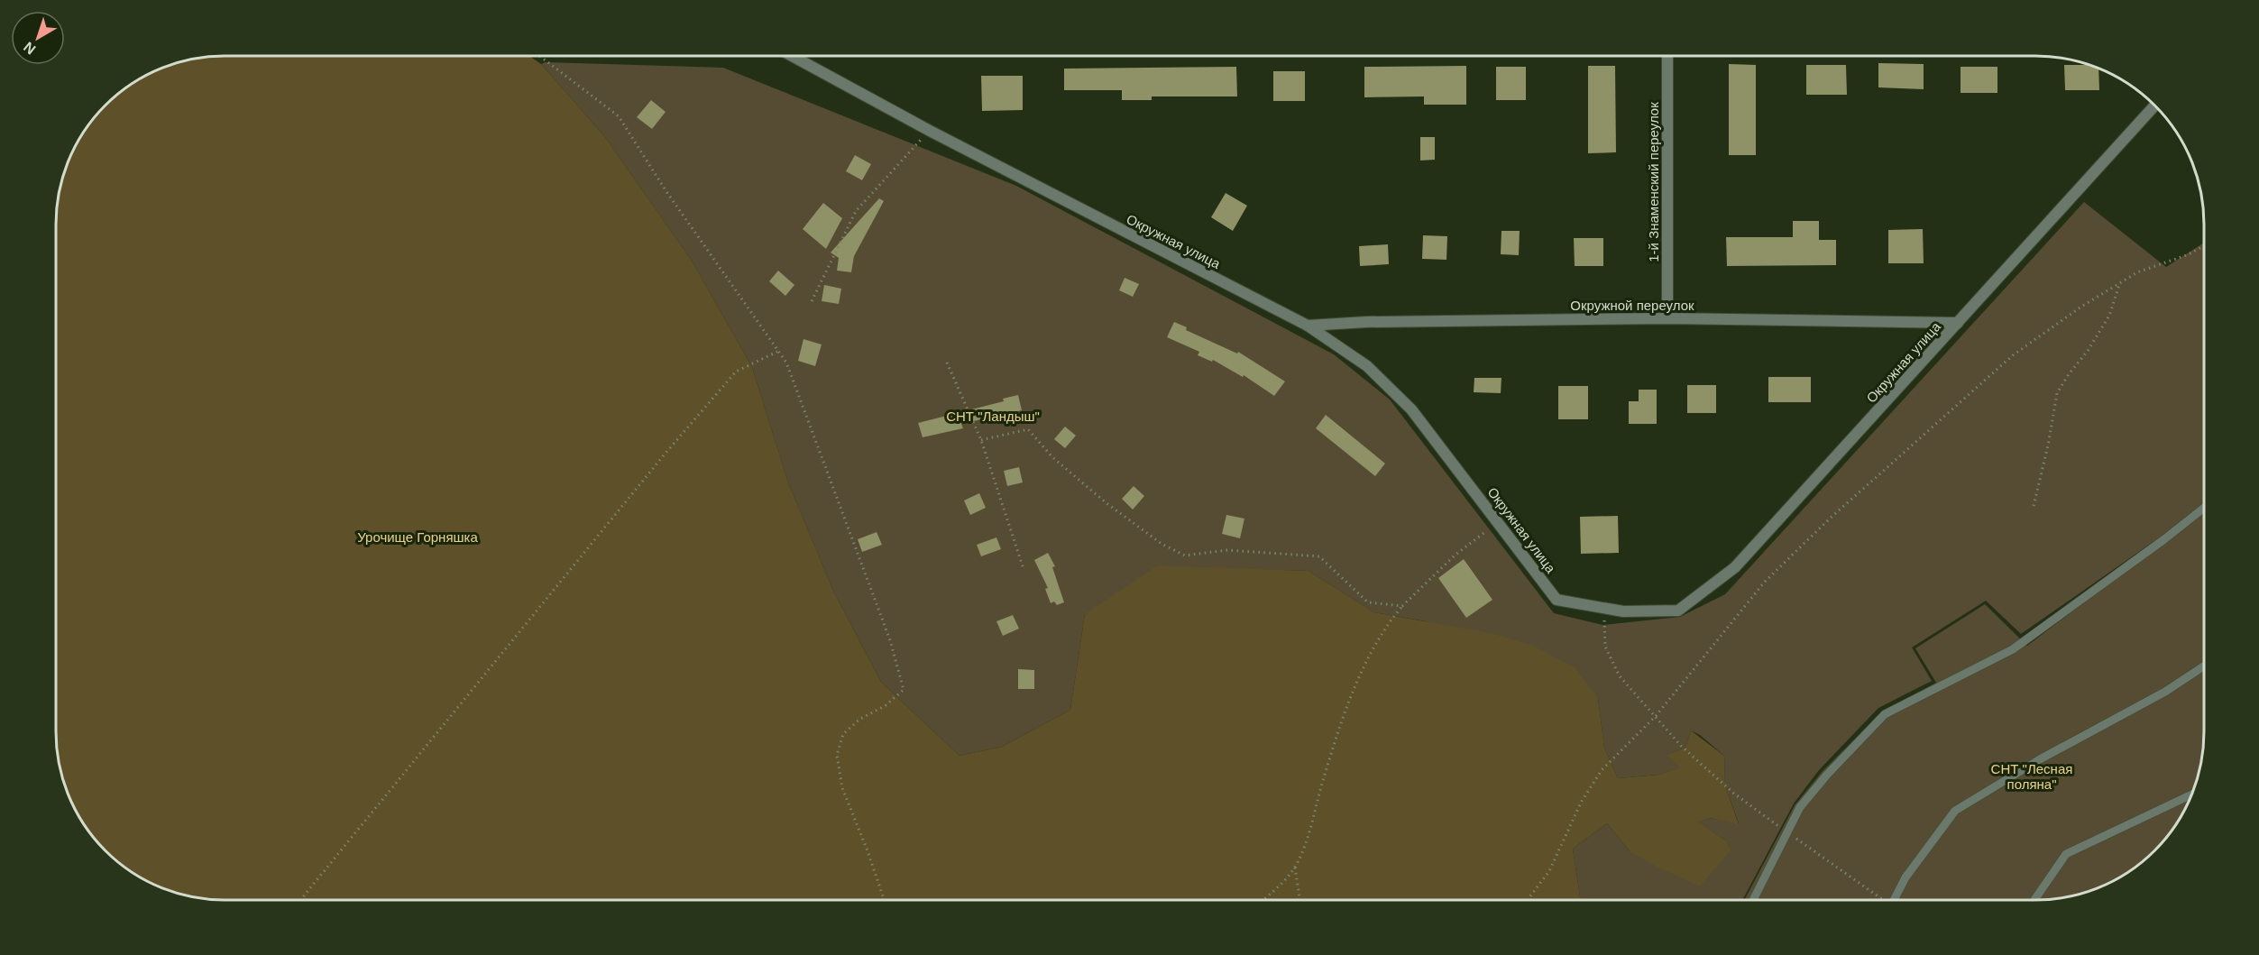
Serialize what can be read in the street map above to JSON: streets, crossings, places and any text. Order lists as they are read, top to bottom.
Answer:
{
  "streets": {
    "street": ["1-й Знаменский переулок", "Окружная улица", "Окружной переулок"]
  },
  "crossings": [
    ["1-й Знаменский переулок", "Окружной переулок"],
    ["Окружная улица", "Окружной переулок"]
  ],
  "parks": ["СНТ \"Ландыш\"", "Урочище Горняшка", "СНТ \"Лесная поляна\""],
  "north": "bottom left"
}
